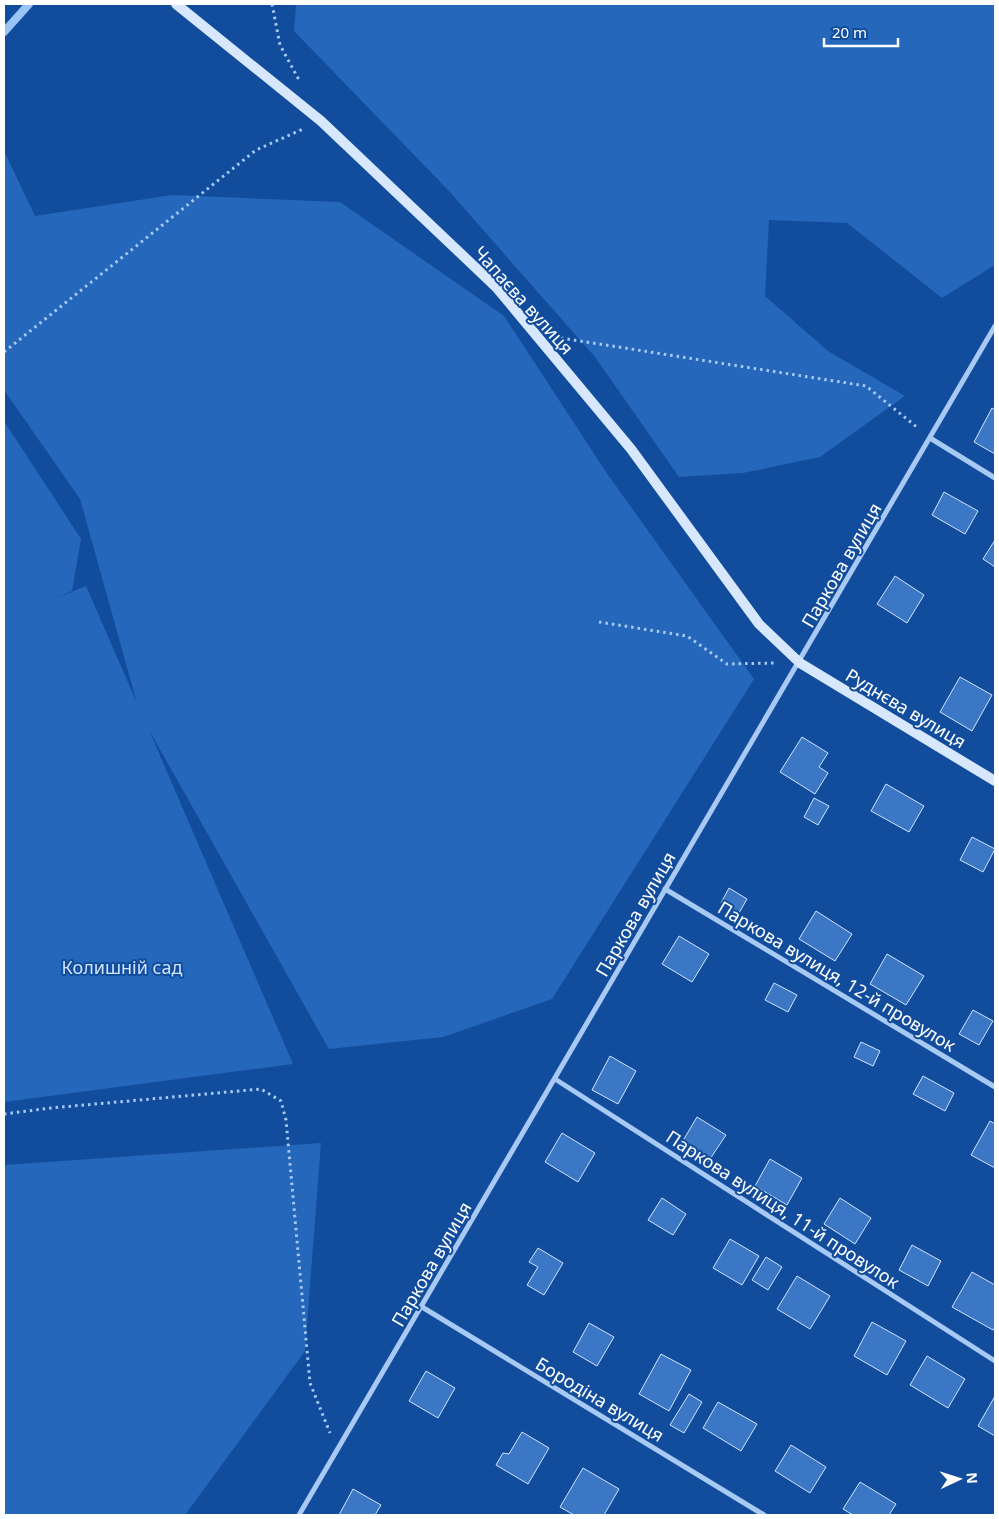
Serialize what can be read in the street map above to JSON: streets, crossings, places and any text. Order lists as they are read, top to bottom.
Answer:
{
  "streets": {
    "street": [
      "Чапаєва вулиця",
      "Паркова вулиця",
      "Руднєва вулиця",
      "Паркова вулиця, 12-й провулок",
      "Паркова вулиця, 11-й провулок",
      "Бородіна вулиця"
    ]
  },
  "crossings": [
    ["Чапаєва вулиця", "Паркова вулиця"],
    ["Чапаєва вулиця", "Руднєва вулиця"],
    ["Паркова вулиця", "Руднєва вулиця"],
    ["Паркова вулиця", "Паркова вулиця, 12-й провулок"],
    ["Паркова вулиця", "Паркова вулиця, 11-й провулок"],
    ["Паркова вулиця", "Бородіна вулиця"]
  ],
  "parks": ["Колишній сад"],
  "scale_bar": "20 m",
  "north": "right"
}
